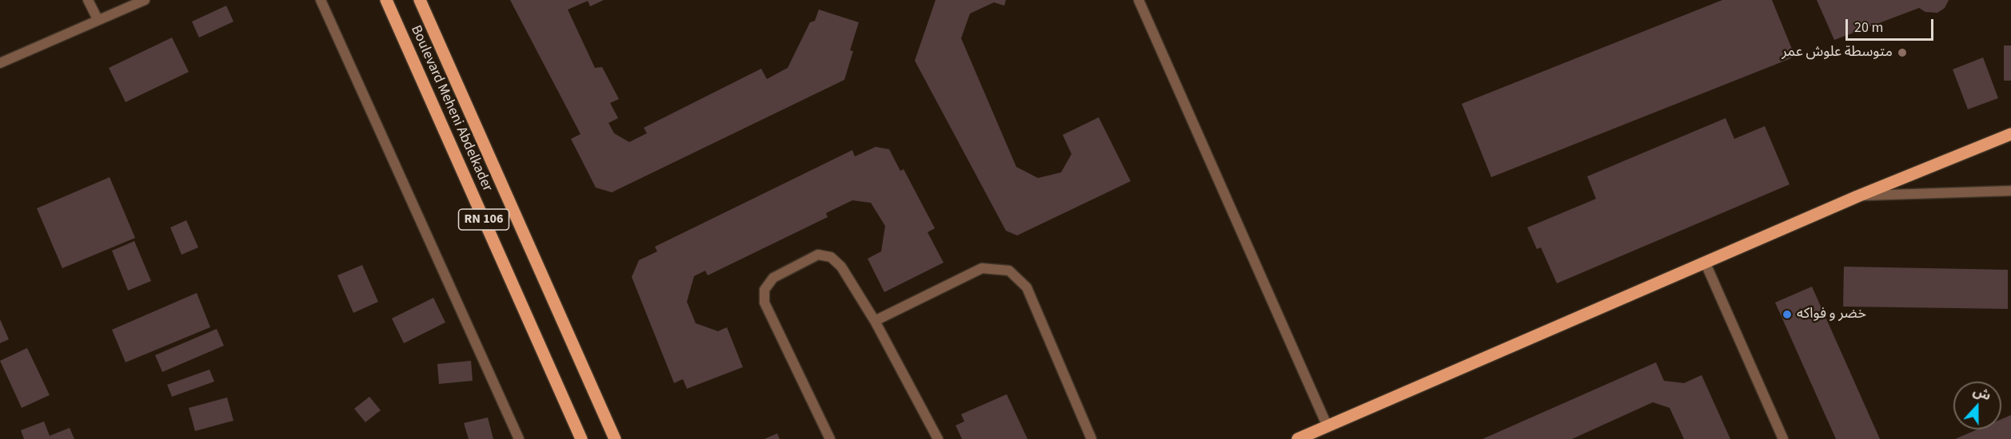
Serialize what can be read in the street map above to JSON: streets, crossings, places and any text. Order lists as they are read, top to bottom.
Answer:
{
  "streets": {
    "main road": ["Boulevard Meheni Abdelkader", "RN 106"]
  },
  "places": ["متوسطة علوش عمر", "خضر و فواكه"],
  "scale_bar": "20 m",
  "north": "top"
}
